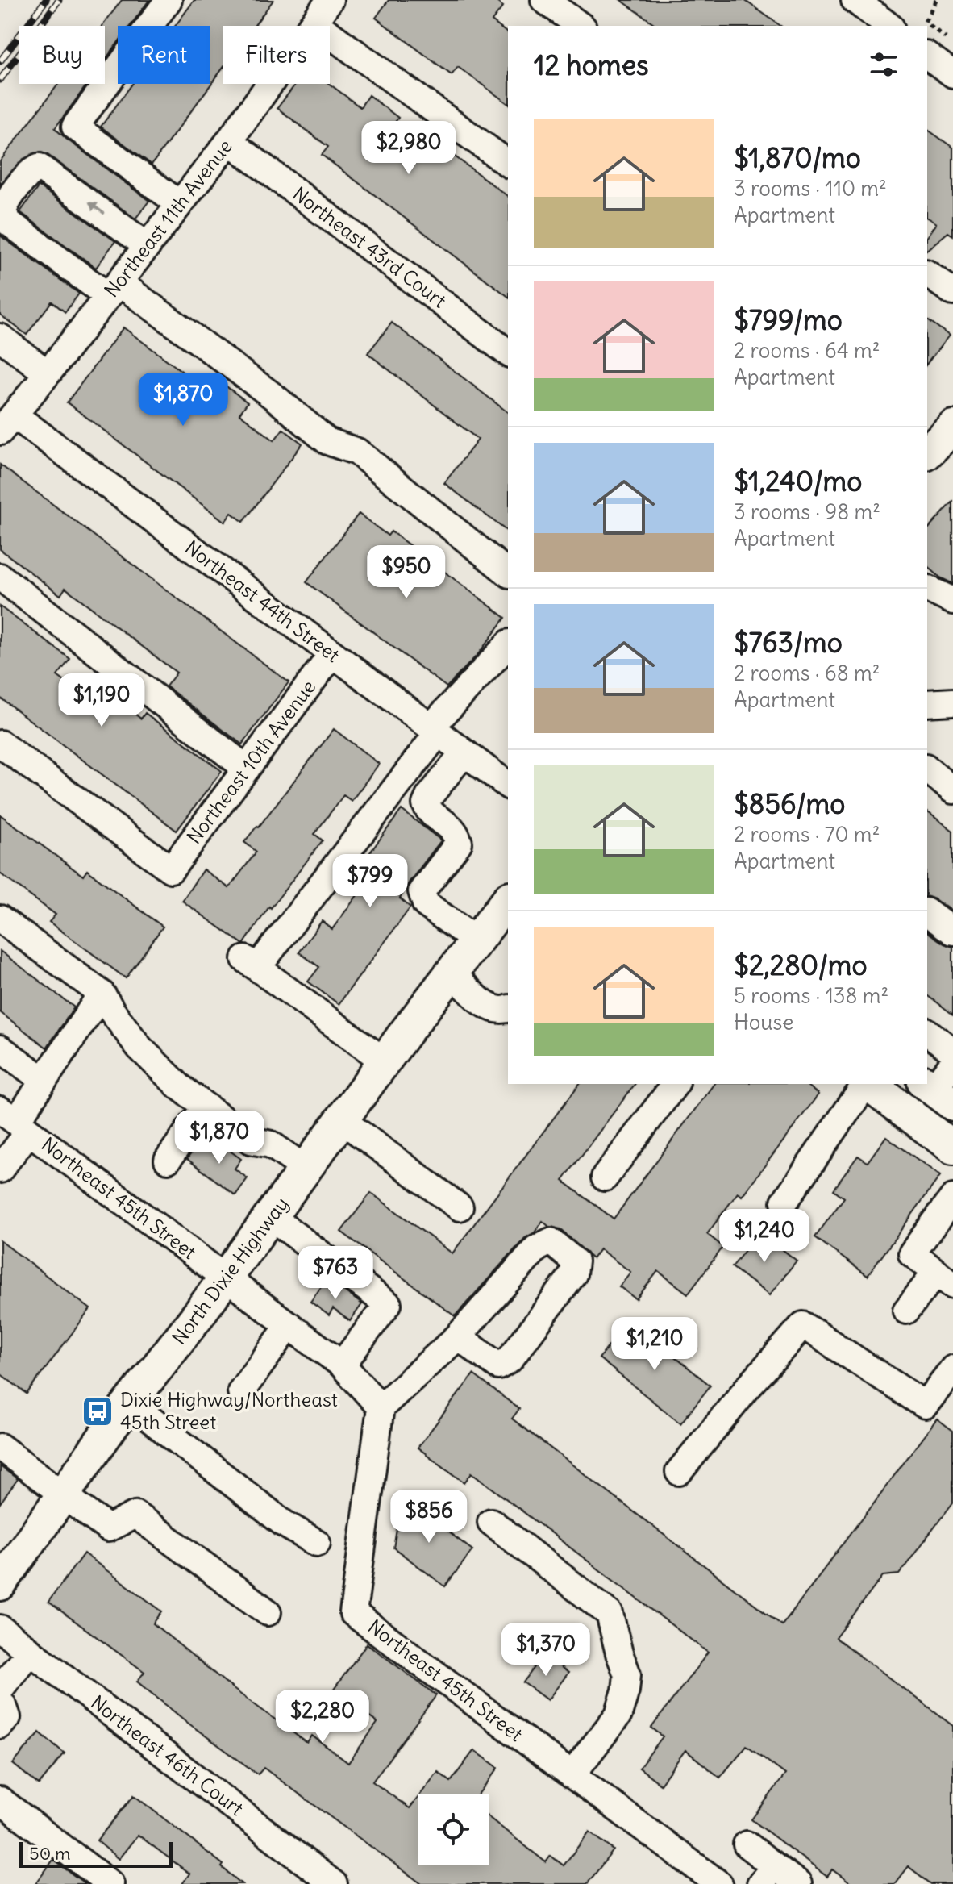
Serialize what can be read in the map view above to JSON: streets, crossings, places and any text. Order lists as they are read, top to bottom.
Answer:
{
  "streets": {
    "main road": ["North Dixie Highway"],
    "street": [
      "Northeast 11th Avenue",
      "Northeast 43rd Court",
      "Northeast 44th Street",
      "Northeast 10th Avenue",
      "Northeast 45th Street",
      "Northeast 46th Court"
    ]
  },
  "crossings": [
    ["Northeast 11th Avenue", "Northeast 43rd Court"],
    ["Northeast 11th Avenue", "Northeast 44th Street"],
    ["Northeast 44th Street", "Northeast 10th Avenue"],
    ["Northeast 45th Street", "North Dixie Highway"]
  ],
  "places": {
    "bus stop": ["Dixie Highway/Northeast 45th Street"]
  },
  "scale_bar": "50 m",
  "page": {
    "chip": ["Buy", "Rent", "Filters"],
    "heading": "12 homes",
    "list": [
      {
        "name": "$1,870/mo",
        "note": "3 rooms · 110 m² · Apartment"
      },
      {
        "name": "$799/mo",
        "note": "2 rooms · 64 m² · Apartment"
      },
      {
        "name": "$1,240/mo",
        "note": "3 rooms · 98 m² · Apartment"
      },
      {
        "name": "$763/mo",
        "note": "2 rooms · 68 m² · Apartment"
      },
      {
        "name": "$856/mo",
        "note": "2 rooms · 70 m² · Apartment"
      },
      {
        "name": "$2,280/mo",
        "note": "5 rooms · 138 m² · House"
      }
    ],
    "price": [
      "$2,980",
      "$1,870",
      "$950",
      "$1,190",
      "$799",
      "$1,870",
      "$1,240",
      "$763",
      "$1,210",
      "$856",
      "$1,370",
      "$2,280"
    ],
    "scale": "50 m"
  }
}
